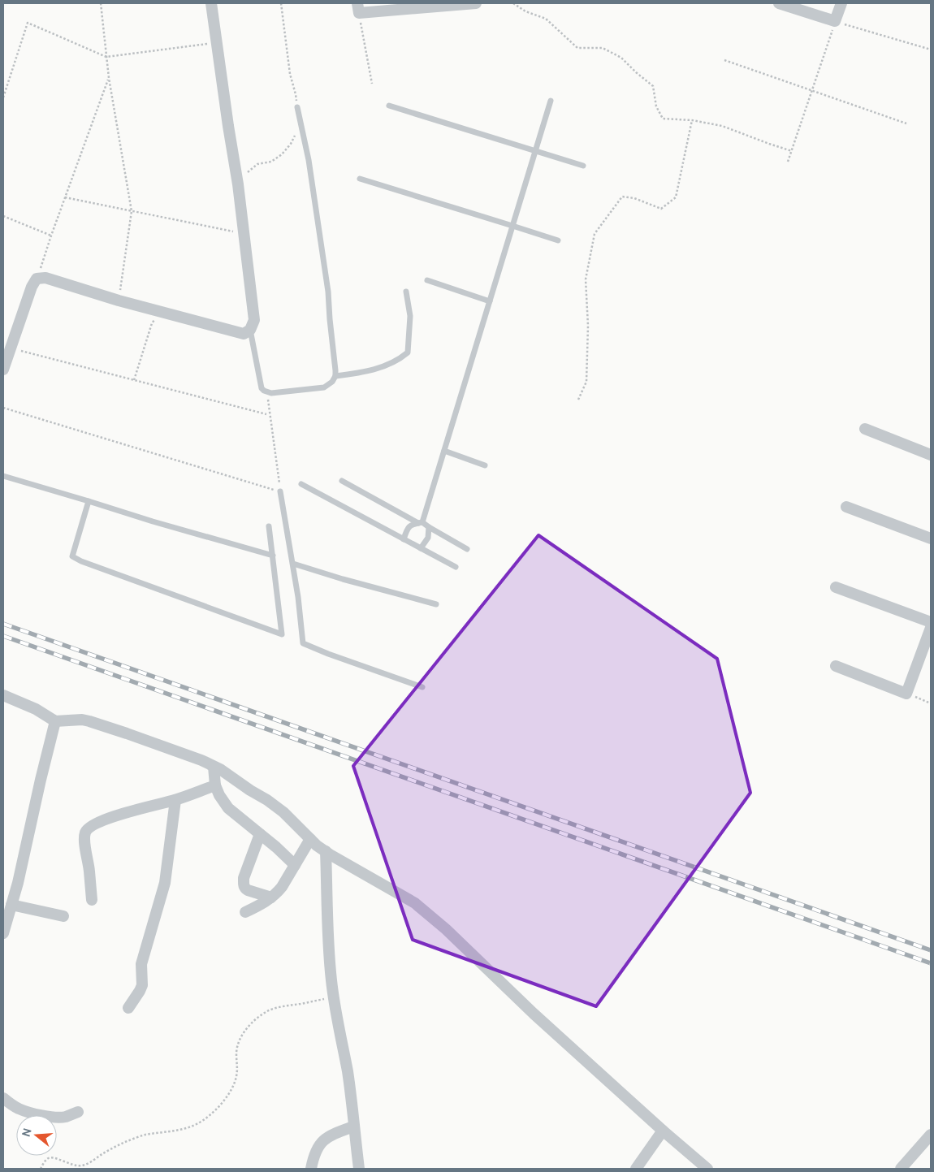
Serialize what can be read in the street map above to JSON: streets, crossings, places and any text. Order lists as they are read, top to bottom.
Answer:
{
  "north": "left"
}
